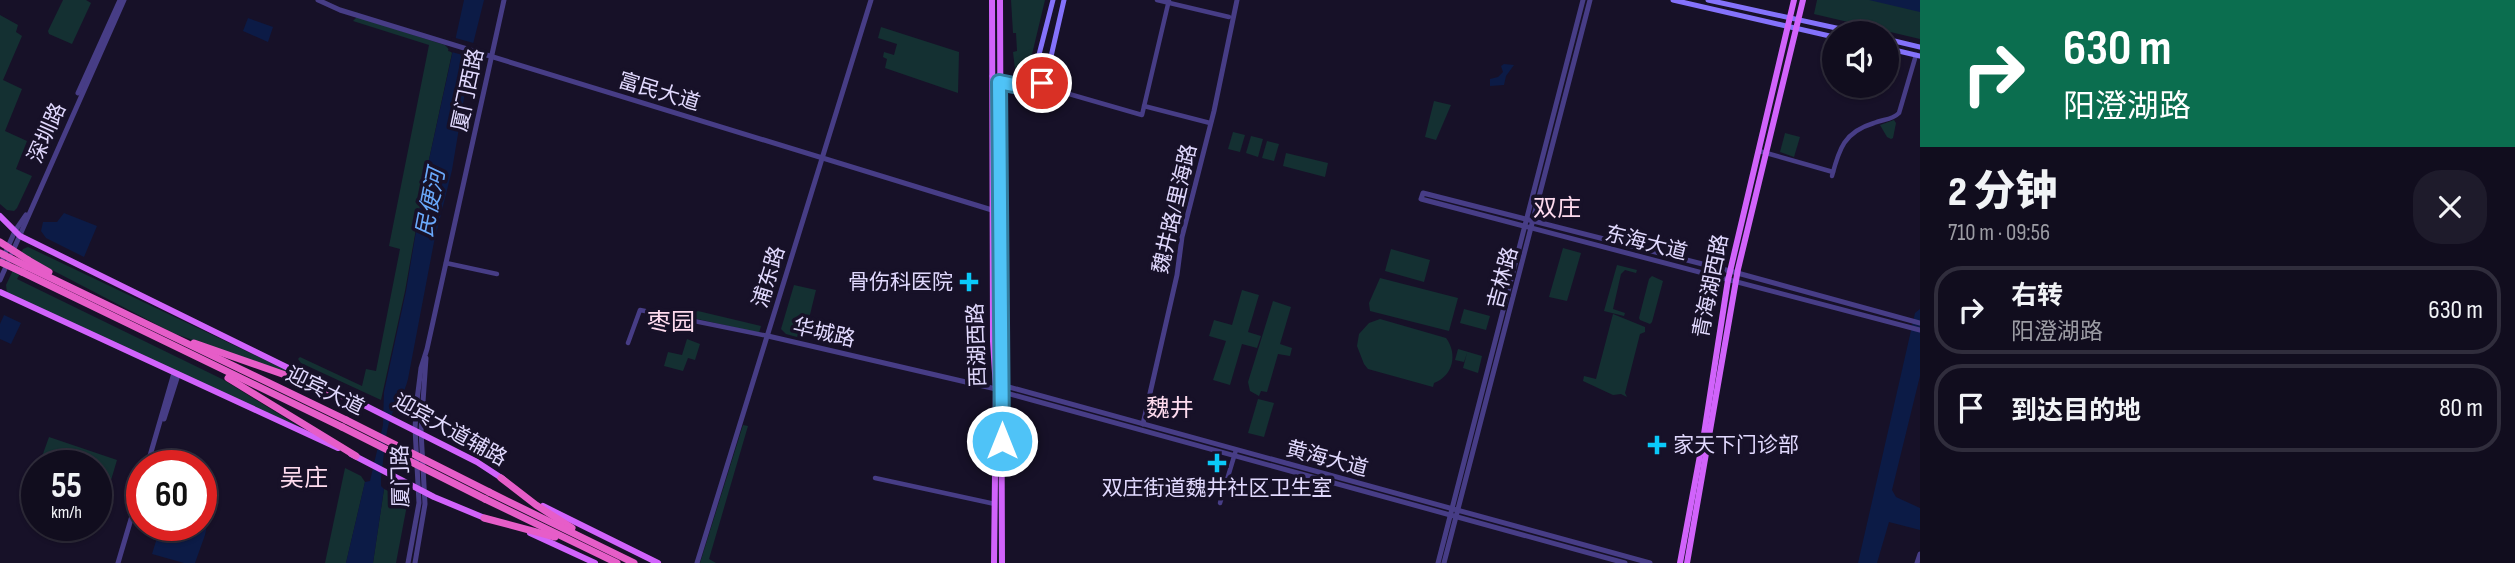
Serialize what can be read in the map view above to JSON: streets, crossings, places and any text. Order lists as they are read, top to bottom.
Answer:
{
  "streets": {
    "highway": ["迎宾大道"],
    "main road": ["青海湖西路", "西湖西路", "迎宾大道辅路"],
    "street": [
      "厦门西路",
      "富民大道",
      "深圳路",
      "魏井路/里海路",
      "东海大道",
      "浦东路",
      "吉林路",
      "华城路",
      "黄海大道",
      "厦门路"
    ]
  },
  "crossings": [
    ["厦门西路", "富民大道"],
    ["厦门西路", "厦门路"],
    ["富民大道", "浦东路"],
    ["富民大道", "西湖西路"],
    ["深圳路", "迎宾大道"],
    ["深圳路", "迎宾大道辅路"],
    ["魏井路/里海路", "黄海大道"],
    ["东海大道", "吉林路"],
    ["东海大道", "青海湖西路"],
    ["浦东路", "华城路"],
    ["吉林路", "黄海大道"],
    ["华城路", "西湖西路"],
    ["华城路", "黄海大道"],
    ["西湖西路", "黄海大道"],
    ["迎宾大道辅路", "厦门路"]
  ],
  "districts": [
    "双庄",
    "枣园",
    "魏井",
    "吴庄"
  ],
  "water": ["民便河"],
  "places": {
    "health": ["骨伤科医院", "家天下门诊部", "双庄街道魏井社区卫生室"]
  },
  "page": {
    "turn": ["630 m", "阳澄湖路"],
    "heading": ["2 分钟", "710 m · 09:56"],
    "list": [
      {
        "name": "右转",
        "note": "阳澄湖路",
        "value": "630 m"
      },
      {
        "name": "到达目的地",
        "value": "80 m"
      }
    ],
    "speed": "55 km/h",
    "limit": "60"
  }
}
